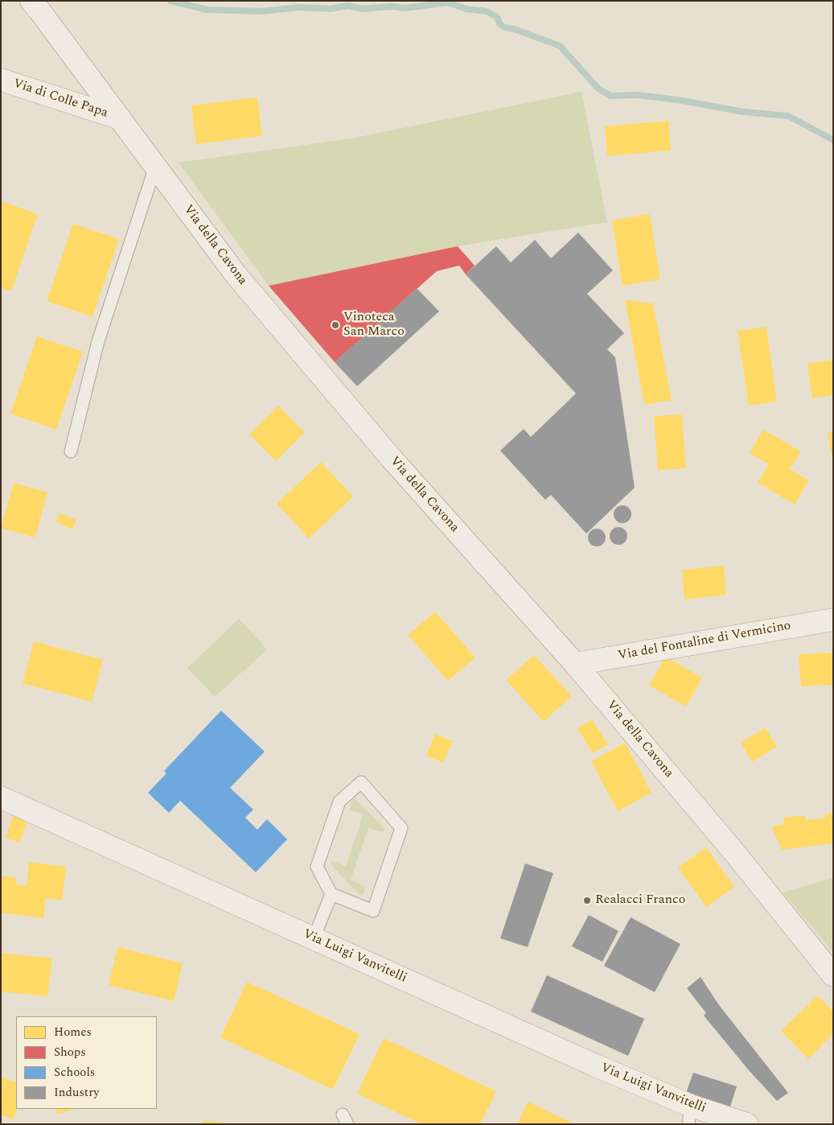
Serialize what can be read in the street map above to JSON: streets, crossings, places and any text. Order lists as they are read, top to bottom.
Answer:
{
  "streets": {
    "main road": [
      "Via di Colle Papa",
      "Via della Cavona",
      "Via del Fontaline di Vermicino",
      "Via Luigi Vanvitelli"
    ]
  },
  "crossings": [
    ["Via di Colle Papa", "Via della Cavona"],
    ["Via della Cavona", "Via del Fontaline di Vermicino"]
  ],
  "places": ["Vinoteca San Marco", "Realacci Franco"],
  "legend": [
    "Homes",
    "Shops",
    "Schools",
    "Industry"
  ]
}
